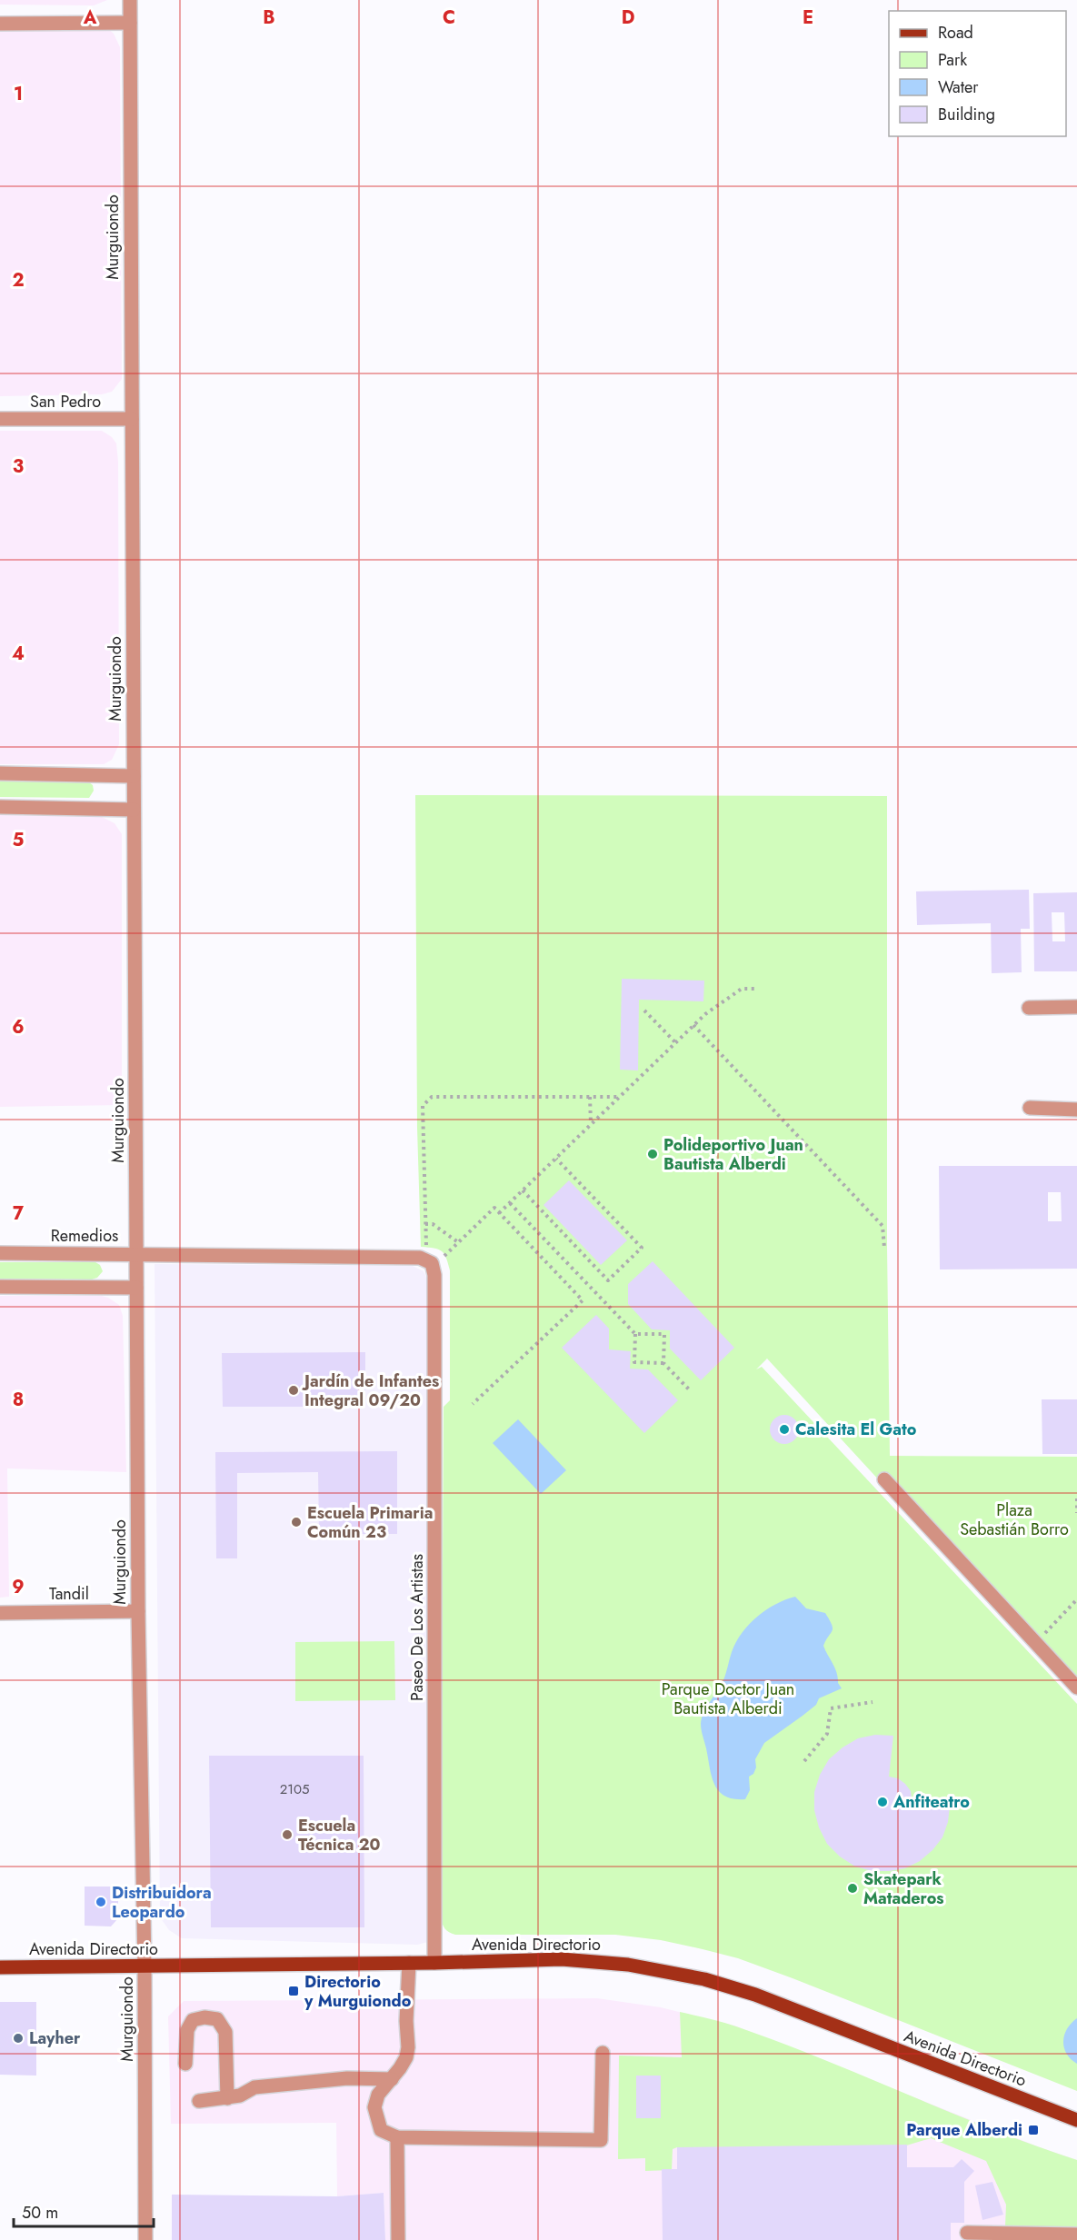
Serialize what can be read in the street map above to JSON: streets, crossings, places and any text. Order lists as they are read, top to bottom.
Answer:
{
  "streets": {
    "main road": ["Avenida Directorio"],
    "street": [
      "Murguiondo",
      "San Pedro",
      "Remedios",
      "Tandil",
      "Paseo De Los Artistas"
    ]
  },
  "crossings": [
    ["Murguiondo", "San Pedro"],
    ["Murguiondo", "Remedios"],
    ["Murguiondo", "Tandil"],
    ["Murguiondo", "Avenida Directorio"],
    ["Paseo De Los Artistas", "Avenida Directorio"]
  ],
  "parks": ["Plaza Sebastián Borro", "Parque Doctor Juan Bautista Alberdi"],
  "places": {
    "other": [
      "Polideportivo Juan Bautista Alberdi",
      "Jardín de Infantes Integral 09/20",
      "Calesita El Gato",
      "Escuela Primaria Común 23",
      "Anfiteatro",
      "Escuela Técnica 20",
      "Skatepark Mataderos",
      "Distribuidora Leopardo",
      "Layher"
    ],
    "transit": ["Directorio y Murguiondo", "Parque Alberdi"]
  },
  "house_numbers": ["2105"],
  "legend": [
    "Road",
    "Park",
    "Water",
    "Building"
  ],
  "scale_bar": "50 m",
  "grid": {
    "columns": [
      "A",
      "B",
      "C",
      "D",
      "E"
    ],
    "rows": [
      "1",
      "2",
      "3",
      "4",
      "5",
      "6",
      "7",
      "8",
      "9"
    ]
  }
}
